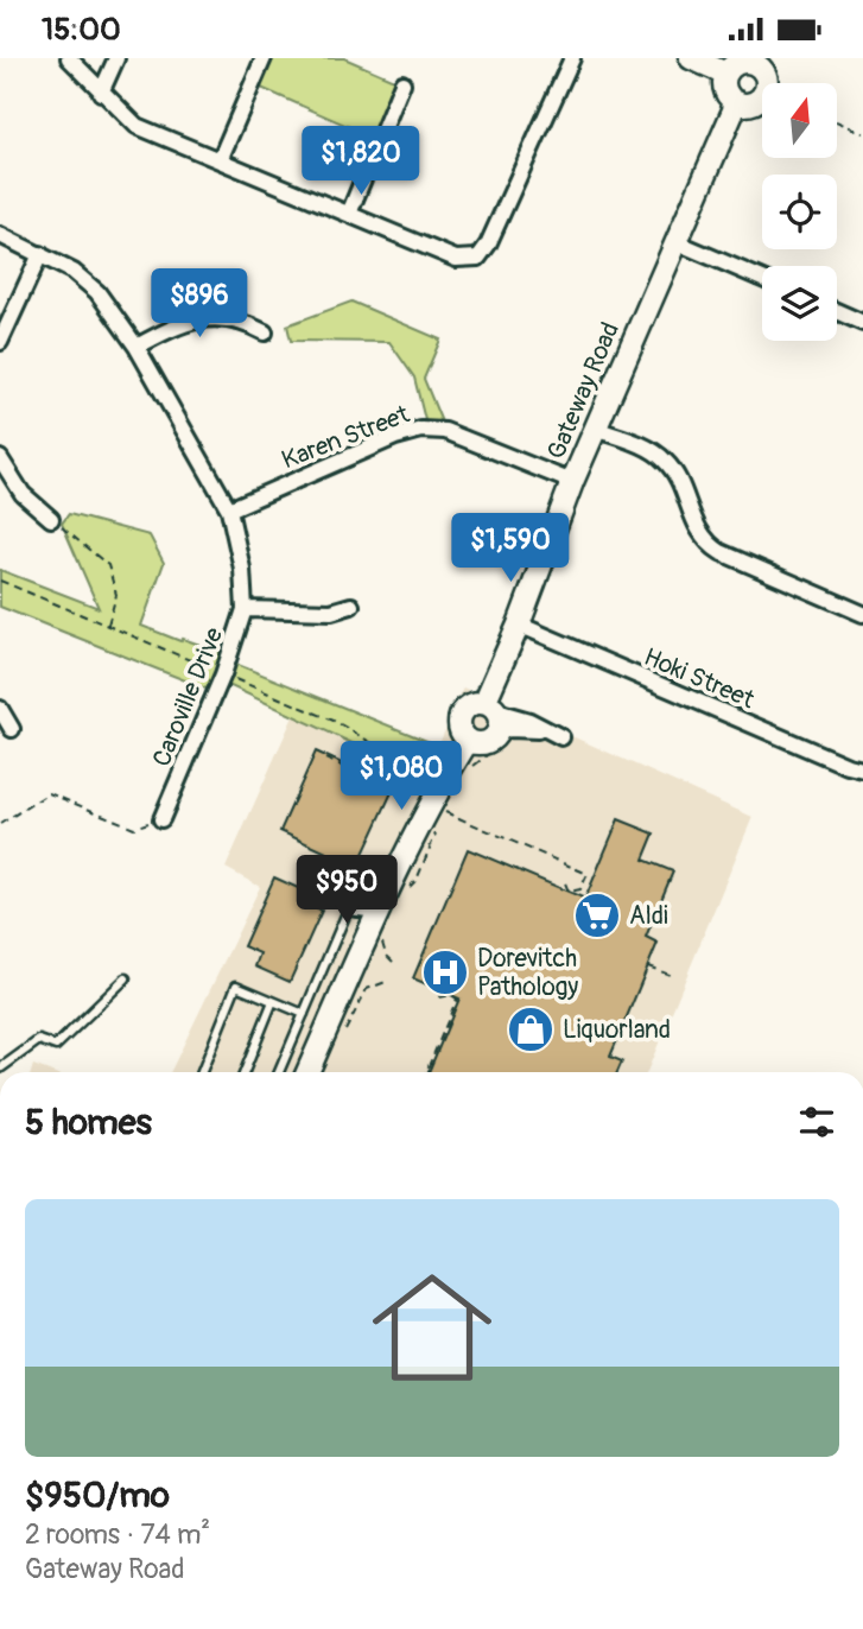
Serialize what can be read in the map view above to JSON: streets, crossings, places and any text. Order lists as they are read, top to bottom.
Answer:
{
  "streets": {
    "street": [
      "Gateway Road",
      "Karen Street",
      "Hoki Street",
      "Caroville Drive"
    ]
  },
  "crossings": [
    ["Gateway Road", "Karen Street"],
    ["Gateway Road", "Hoki Street"],
    ["Karen Street", "Caroville Drive"]
  ],
  "places": {
    "supermarket": ["Aldi"],
    "hospital": ["Dorevitch Pathology"],
    "shop": ["Liquorland"]
  },
  "north": "top",
  "page": {
    "status": "15:00",
    "price": [
      "$1,820",
      "$896",
      "$1,590",
      "$1,080",
      "$950"
    ],
    "heading": "5 homes",
    "list": [
      {
        "name": "$950/mo",
        "note": "2 rooms · 74 m² · Gateway Road"
      }
    ]
  }
}
